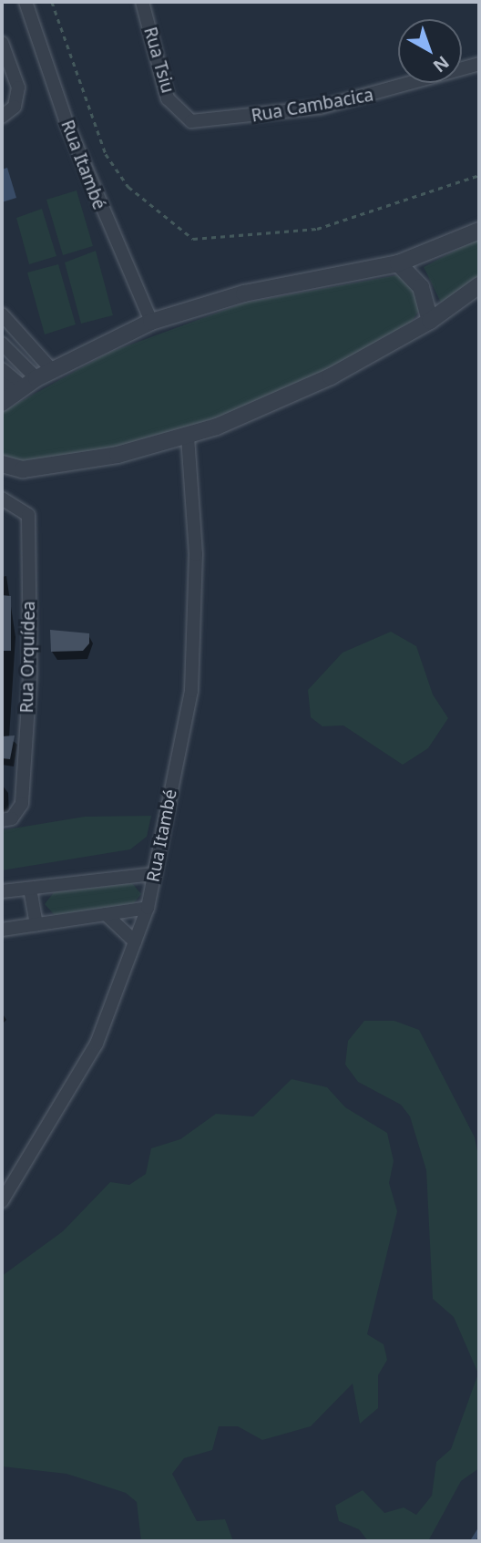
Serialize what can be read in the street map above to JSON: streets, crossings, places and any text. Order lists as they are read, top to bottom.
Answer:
{
  "streets": {
    "street": [
      "Rua Tsiu",
      "Rua Cambacica",
      "Rua Itambé",
      "Rua Orquídea"
    ]
  },
  "crossings": [
    ["Rua Tsiu", "Rua Cambacica"]
  ],
  "north": "bottom right"
}
